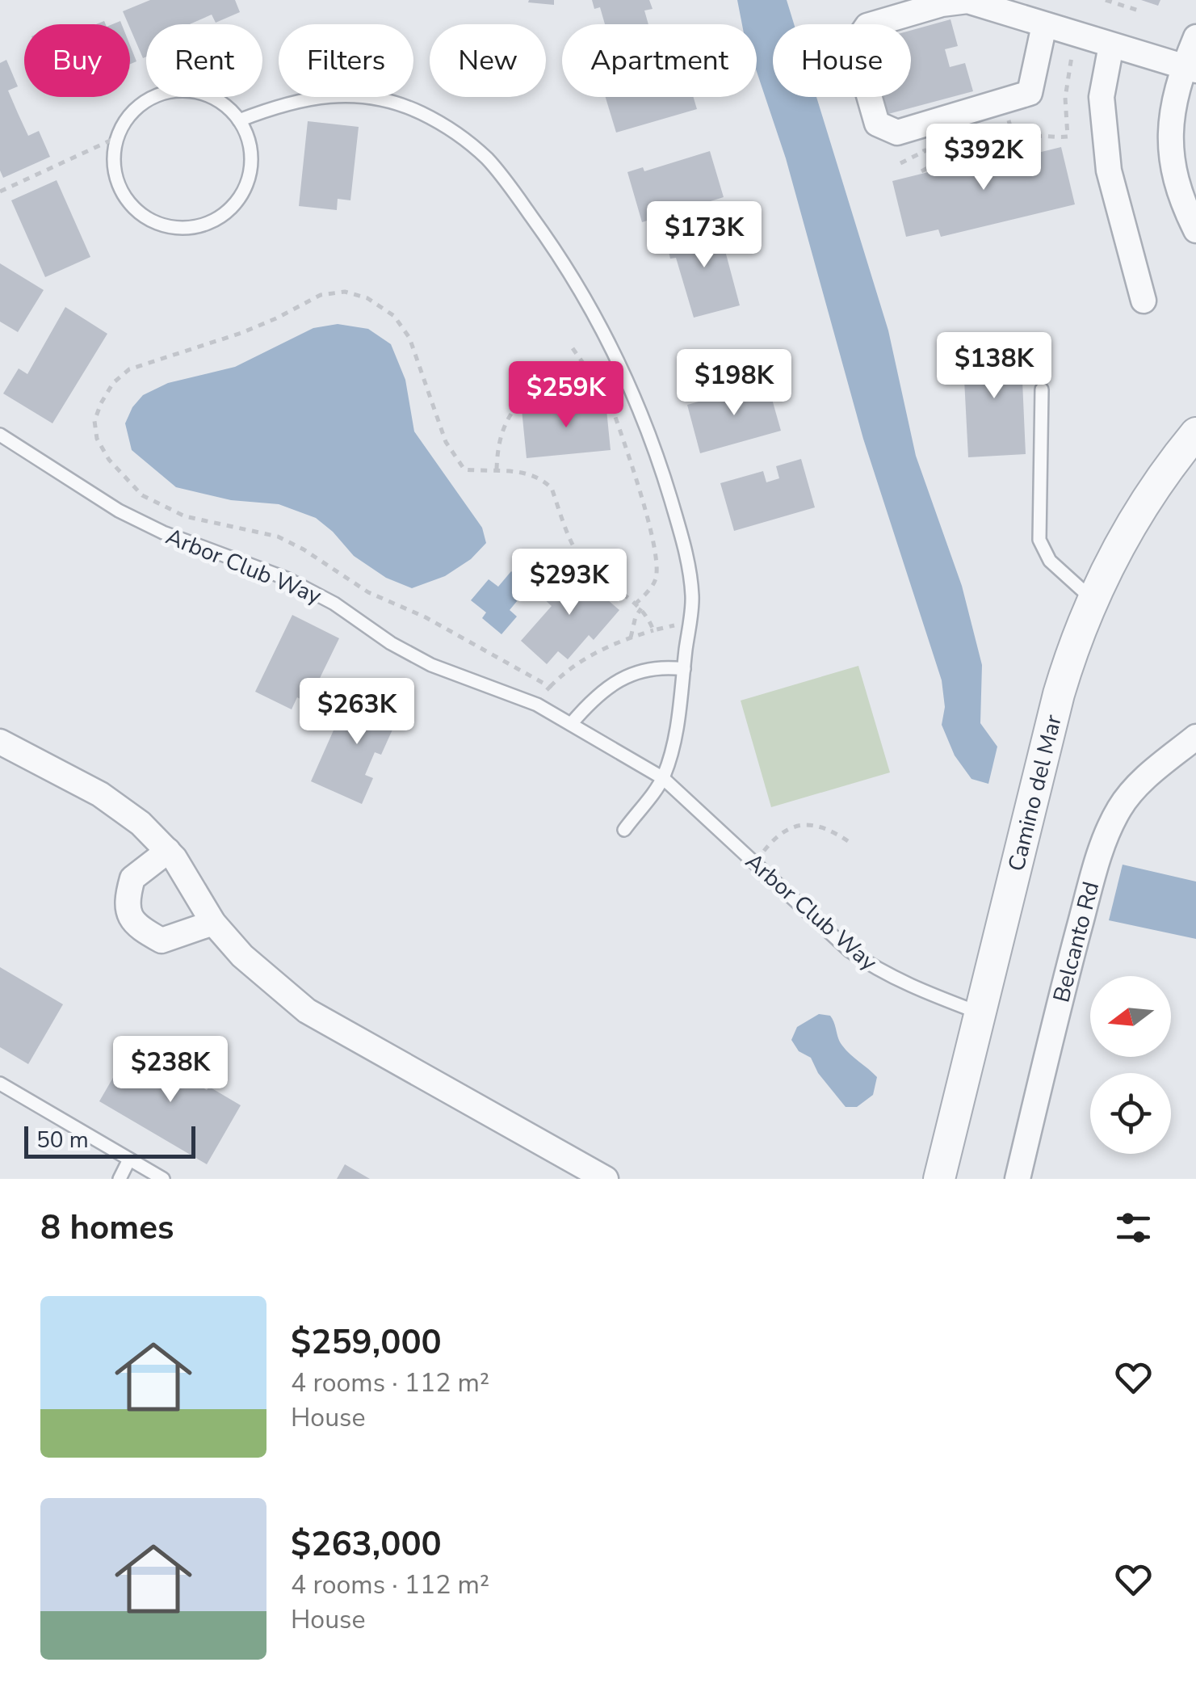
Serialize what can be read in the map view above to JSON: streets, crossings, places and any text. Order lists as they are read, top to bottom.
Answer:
{
  "streets": {
    "street": ["Camino del Mar", "Belcanto Rd"],
    "lane": ["Arbor Club Way"]
  },
  "crossings": [
    ["Arbor Club Way", "Camino del Mar"]
  ],
  "scale_bar": "50 m",
  "north": "left",
  "page": {
    "chip": [
      "Buy",
      "Rent",
      "Filters",
      "New",
      "Apartment",
      "House"
    ],
    "price": [
      "$392K",
      "$173K",
      "$138K",
      "$198K",
      "$259K",
      "$293K",
      "$263K",
      "$238K"
    ],
    "scale": "50 m",
    "heading": "8 homes",
    "list": [
      {
        "name": "$259,000",
        "note": "4 rooms · 112 m² · House"
      },
      {
        "name": "$263,000",
        "note": "4 rooms · 112 m² · House"
      }
    ]
  }
}
